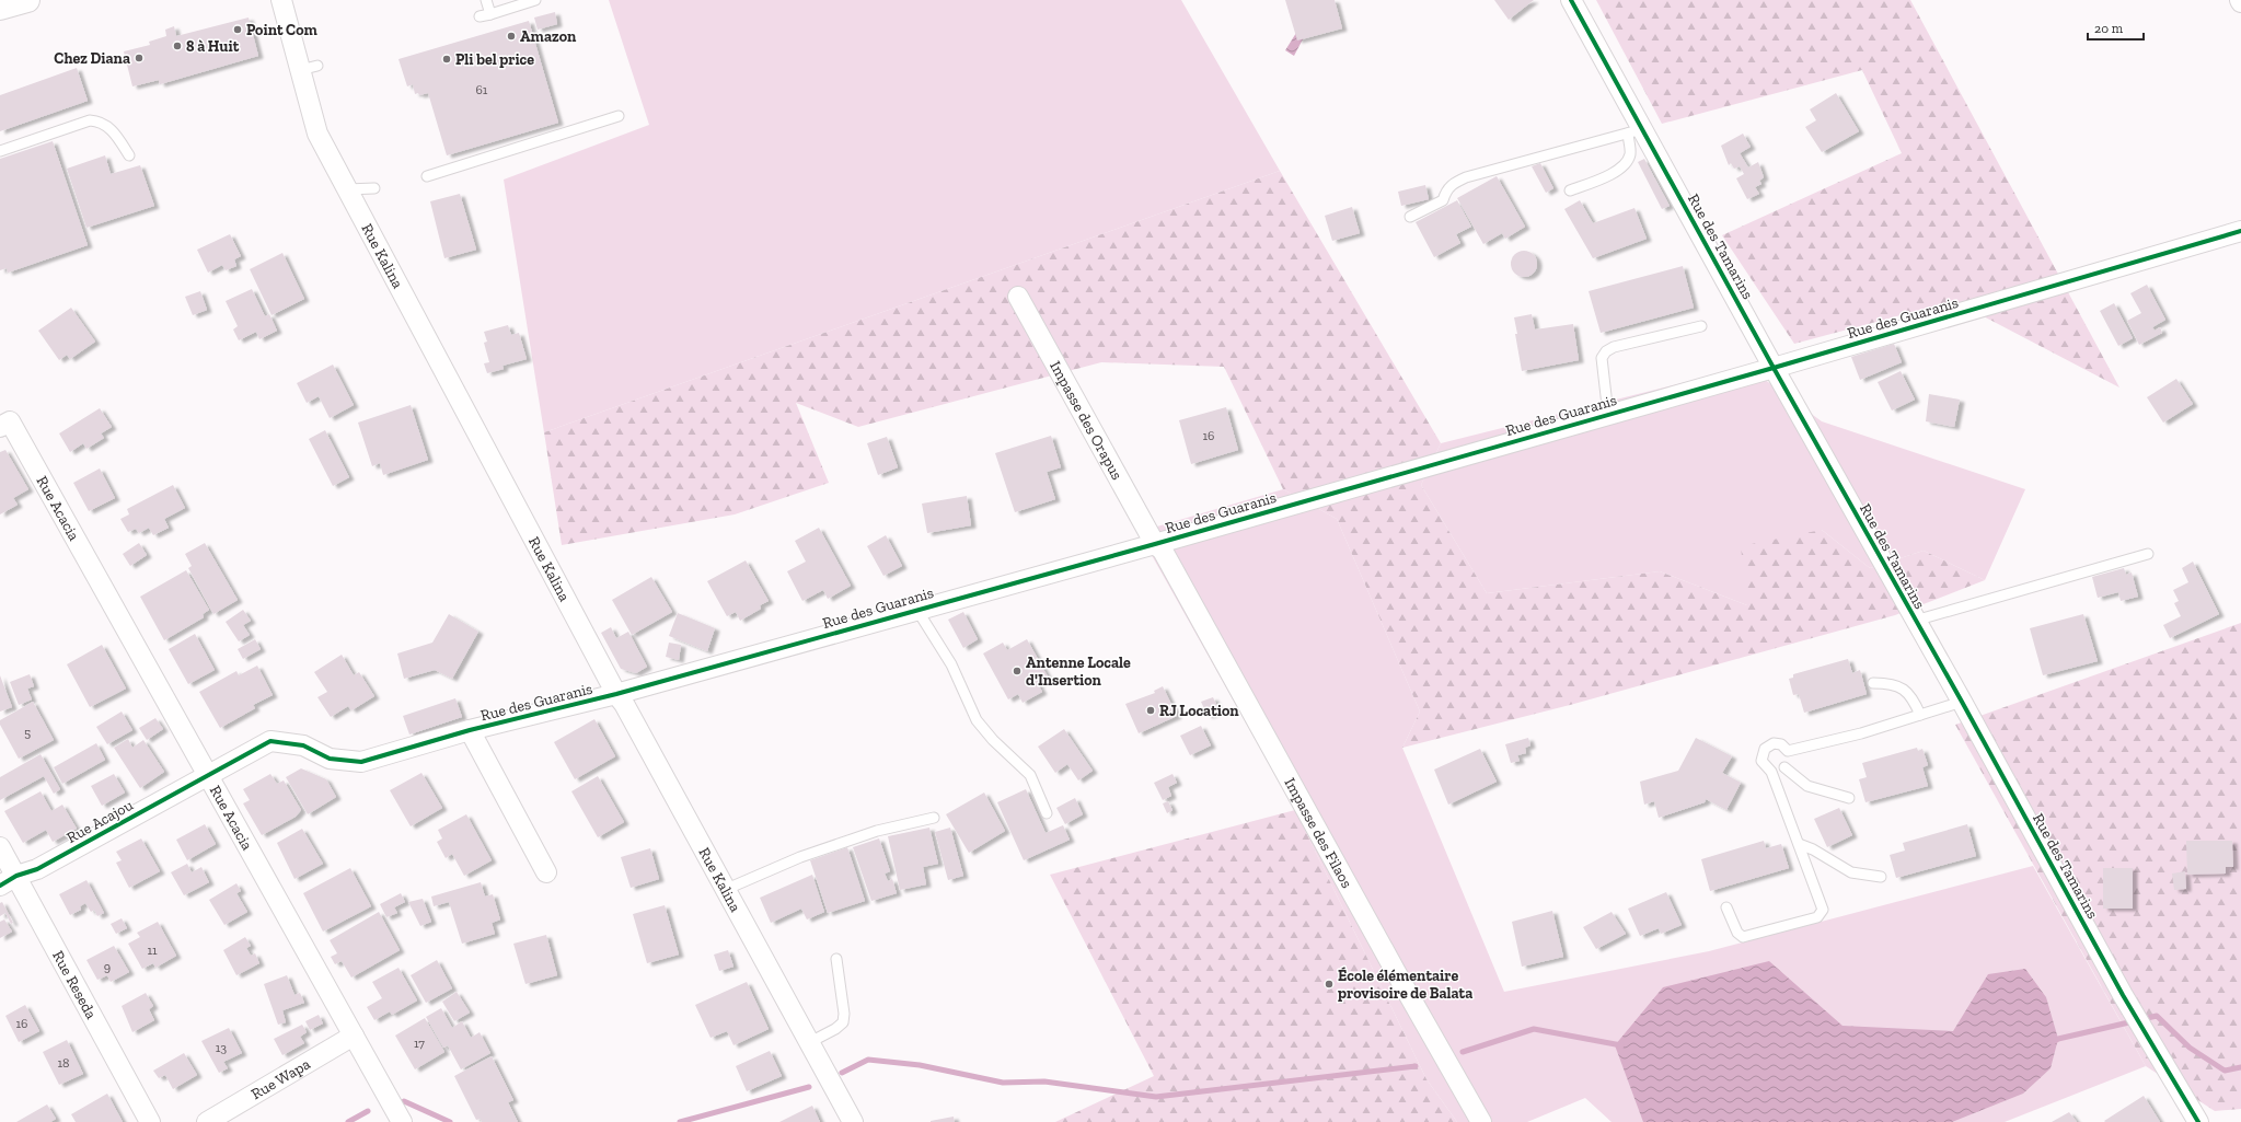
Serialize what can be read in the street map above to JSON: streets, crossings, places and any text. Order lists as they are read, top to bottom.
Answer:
{
  "streets": {
    "street": [
      "Rue des Tamarins",
      "Rue Kalina",
      "Rue des Guaranis",
      "Impasse des Orapus",
      "Rue Acacia",
      "Rue Acajou",
      "Impasse des Filaos",
      "Rue Reseda",
      "Rue Wapa"
    ]
  },
  "crossings": [
    ["Rue des Tamarins", "Rue des Guaranis"],
    ["Rue Kalina", "Rue des Guaranis"],
    ["Rue des Guaranis", "Impasse des Orapus"],
    ["Rue des Guaranis", "Rue Acacia"],
    ["Rue des Guaranis", "Rue Acajou"],
    ["Rue des Guaranis", "Impasse des Filaos"],
    ["Impasse des Orapus", "Impasse des Filaos"],
    ["Rue Acacia", "Rue Acajou"],
    ["Rue Acacia", "Rue Wapa"],
    ["Rue Acajou", "Rue Reseda"]
  ],
  "places": [
    "Point Com",
    "Amazon",
    "8 à Huit",
    "Chez Diana",
    "Pli bel price",
    "Antenne Locale d'Insertion",
    "RJ Location",
    "École élémentaire provisoire de Balata"
  ],
  "house_numbers": [
    "61",
    "16",
    "5",
    "11",
    "9",
    "16",
    "17",
    "13",
    "18"
  ],
  "scale_bar": "20 m"
}
